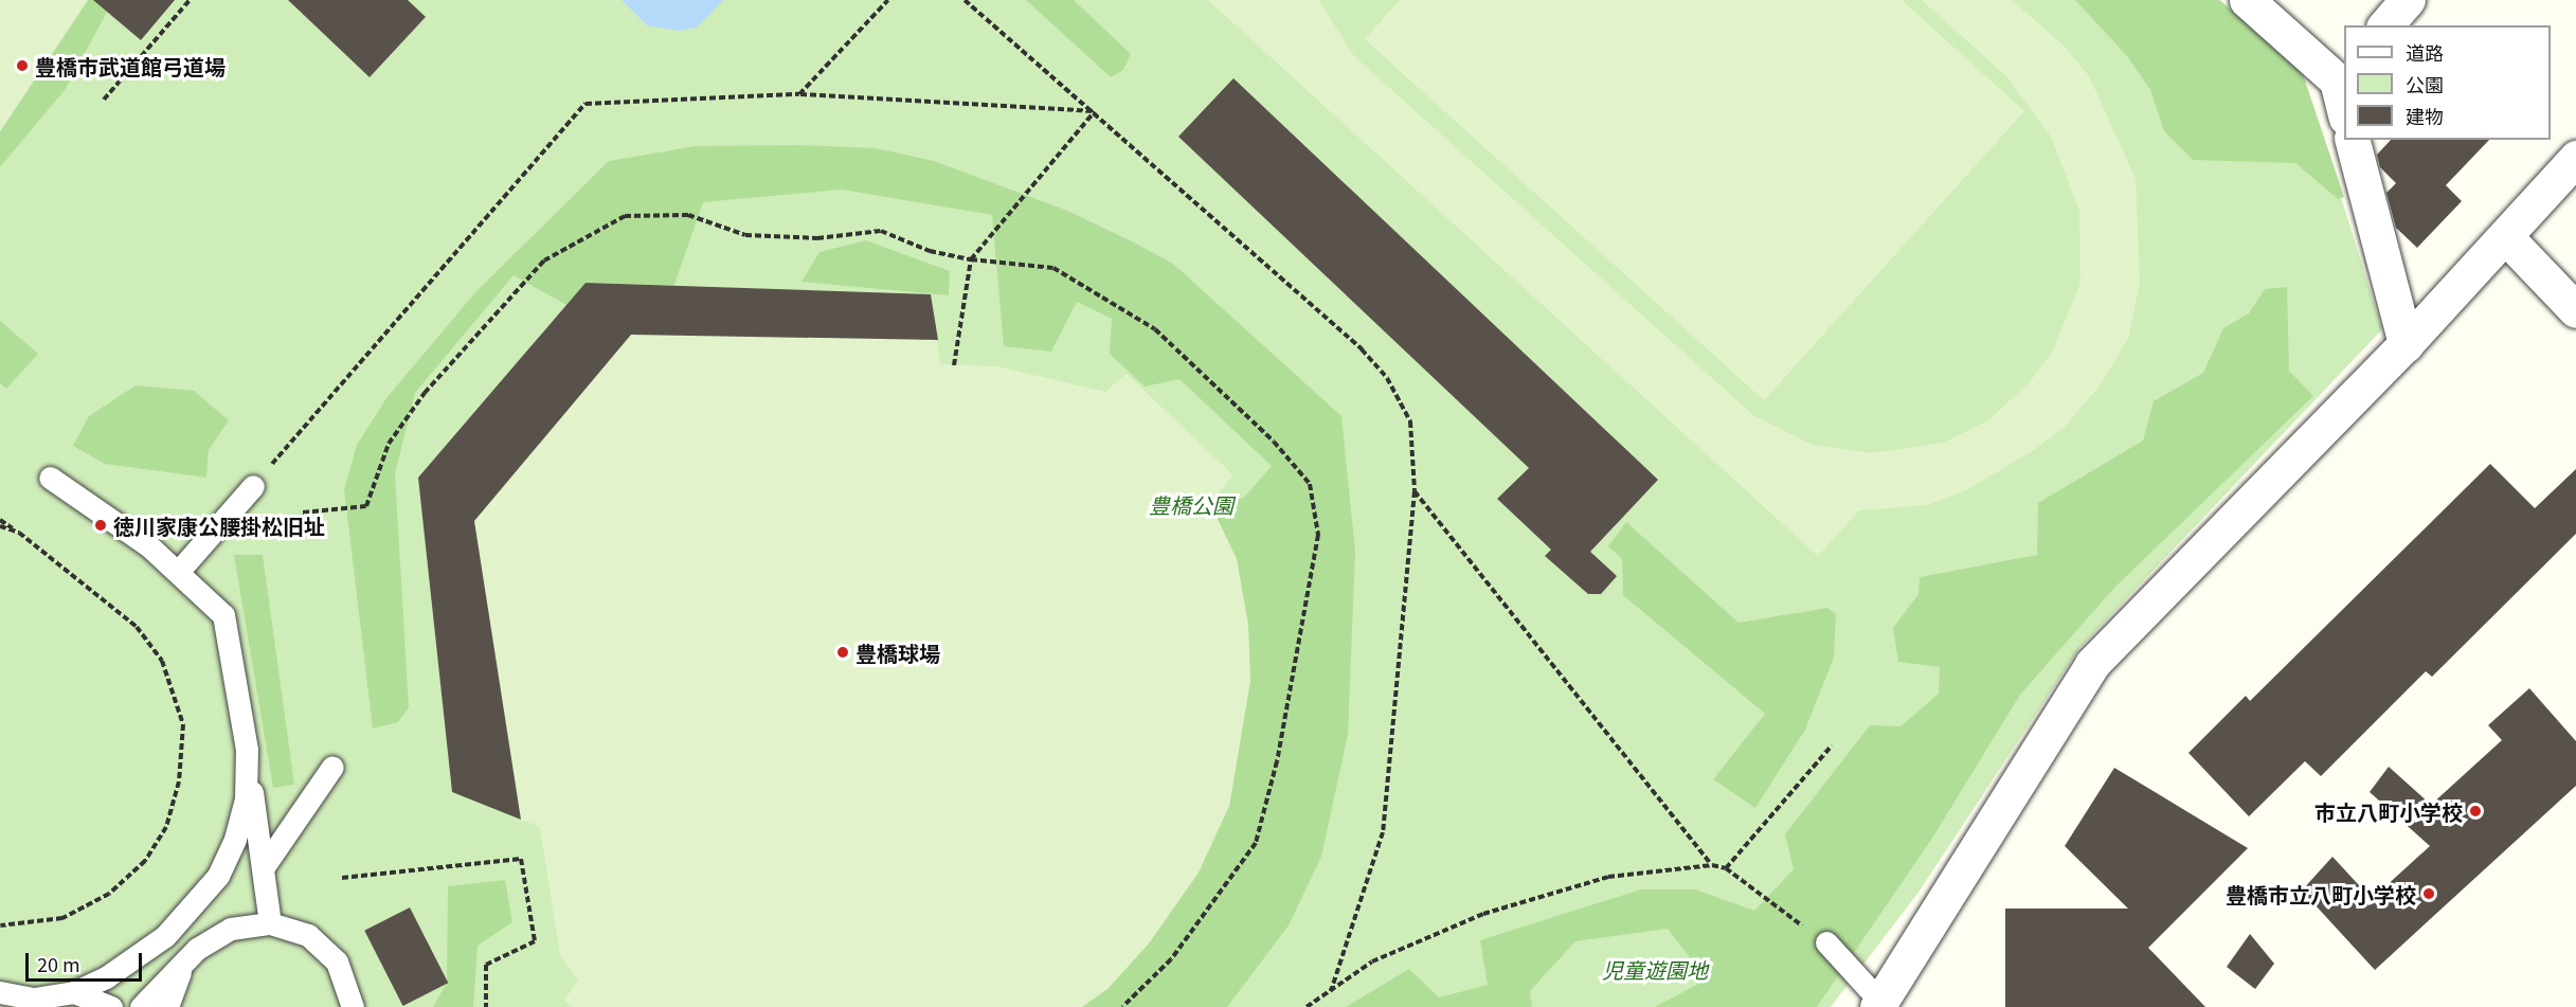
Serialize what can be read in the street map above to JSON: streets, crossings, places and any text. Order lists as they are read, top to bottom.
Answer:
{
  "parks": ["豊橋公園", "児童遊園地"],
  "places": [
    "豊橋市武道館弓道場",
    "徳川家康公腰掛松旧址",
    "豊橋球場",
    "市立八町小学校",
    "豊橋市立八町小学校"
  ],
  "legend": ["道路", "公園", "建物"],
  "scale_bar": "20 m"
}
